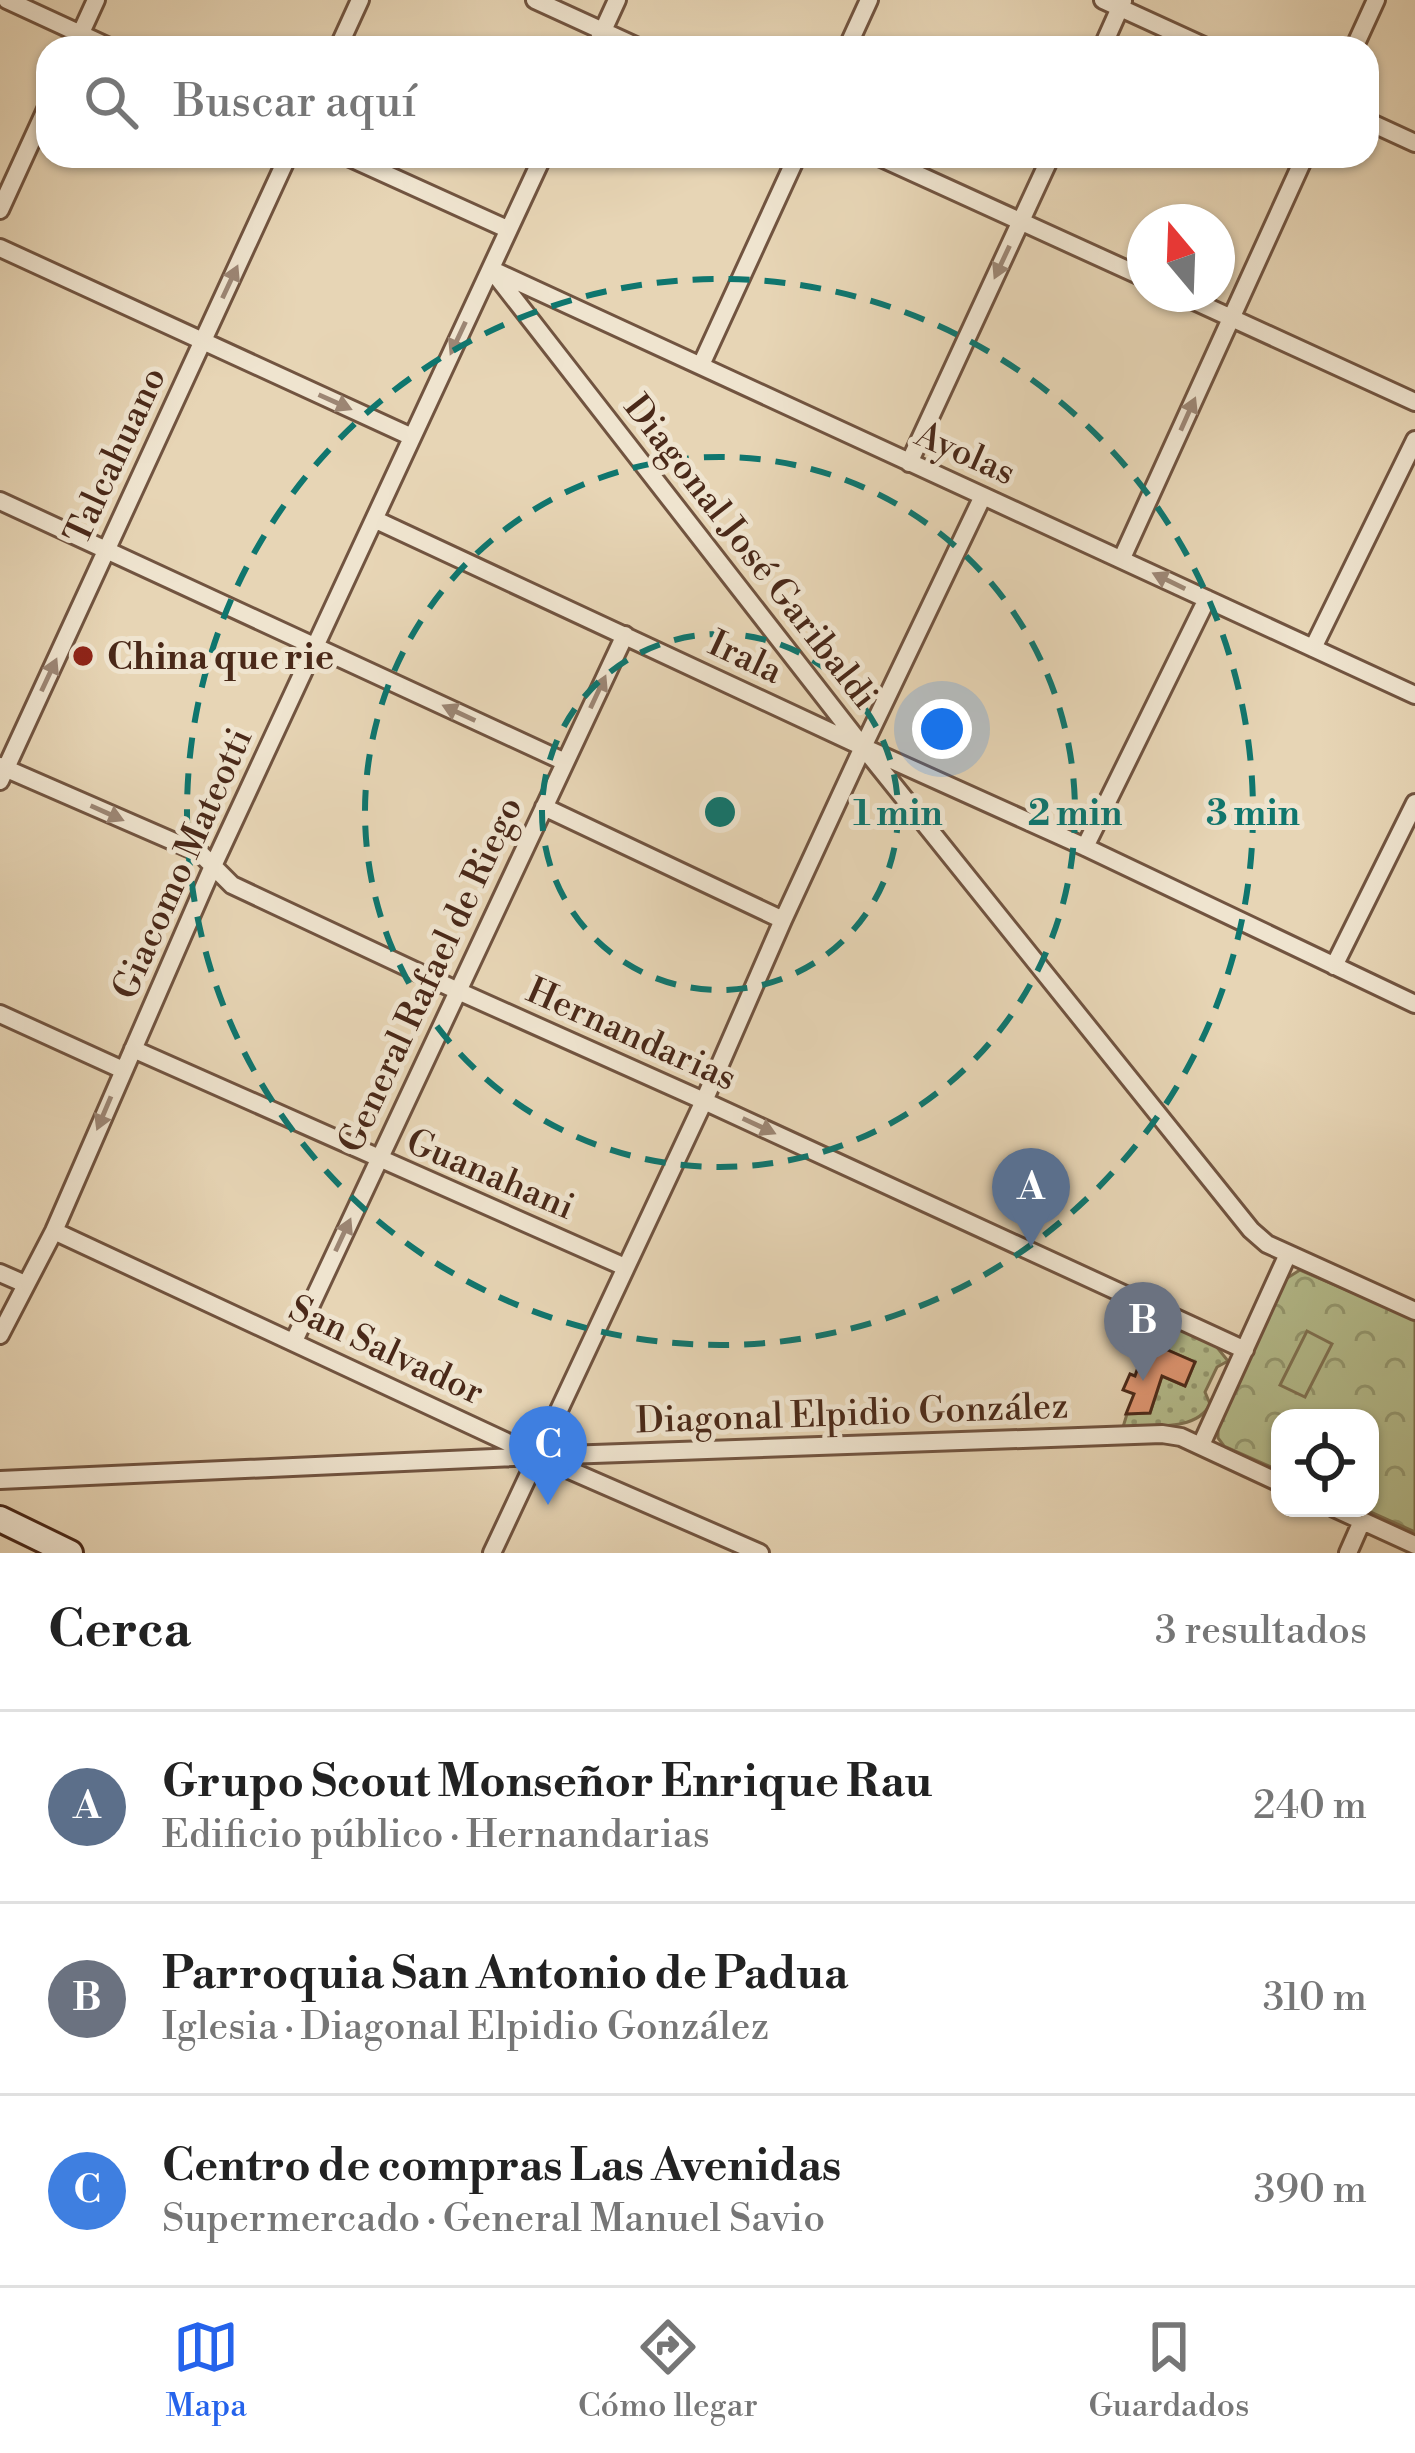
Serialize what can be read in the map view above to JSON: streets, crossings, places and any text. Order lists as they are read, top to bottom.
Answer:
{
  "streets": {
    "street": [
      "Ayolas",
      "Talcahuano",
      "Diagonal José Garibaldi",
      "Irala",
      "Giacomo Mateotti",
      "General Rafael de Riego",
      "Hernandarias",
      "Guanahani",
      "San Salvador",
      "Diagonal Elpidio González"
    ]
  },
  "crossings": [
    ["Ayolas", "Diagonal José Garibaldi"],
    ["Ayolas", "Giacomo Mateotti"],
    ["Talcahuano", "Hernandarias"],
    ["Diagonal José Garibaldi", "Irala"],
    ["Diagonal José Garibaldi", "Giacomo Mateotti"],
    ["Irala", "Giacomo Mateotti"],
    ["Irala", "General Rafael de Riego"],
    ["Giacomo Mateotti", "Hernandarias"],
    ["Giacomo Mateotti", "Guanahani"],
    ["Giacomo Mateotti", "San Salvador"],
    ["General Rafael de Riego", "Hernandarias"],
    ["General Rafael de Riego", "Guanahani"],
    ["General Rafael de Riego", "San Salvador"],
    ["San Salvador", "Diagonal Elpidio González"]
  ],
  "one_way": ["Talcahuano", "General Rafael de Riego", "Hernandarias"],
  "places": ["China que rie"],
  "north": "top",
  "page": {
    "search": "Buscar aquí",
    "pins": ["A", "B", "C"],
    "heading": ["Cerca", "3 resultados"],
    "list": [
      {
        "mark": "A",
        "name": "Grupo Scout Monseñor Enrique Rau",
        "note": "Edificio público · Hernandarias",
        "value": "240 m"
      },
      {
        "mark": "B",
        "name": "Parroquia San Antonio de Padua",
        "note": "Iglesia · Diagonal Elpidio González",
        "value": "310 m"
      },
      {
        "mark": "C",
        "name": "Centro de compras Las Avenidas",
        "note": "Supermercado · General Manuel Savio",
        "value": "390 m"
      }
    ],
    "nav": ["Mapa", "Cómo llegar", "Guardados"]
  },
  "rings": ["1 min", "2 min", "3 min"]
}
